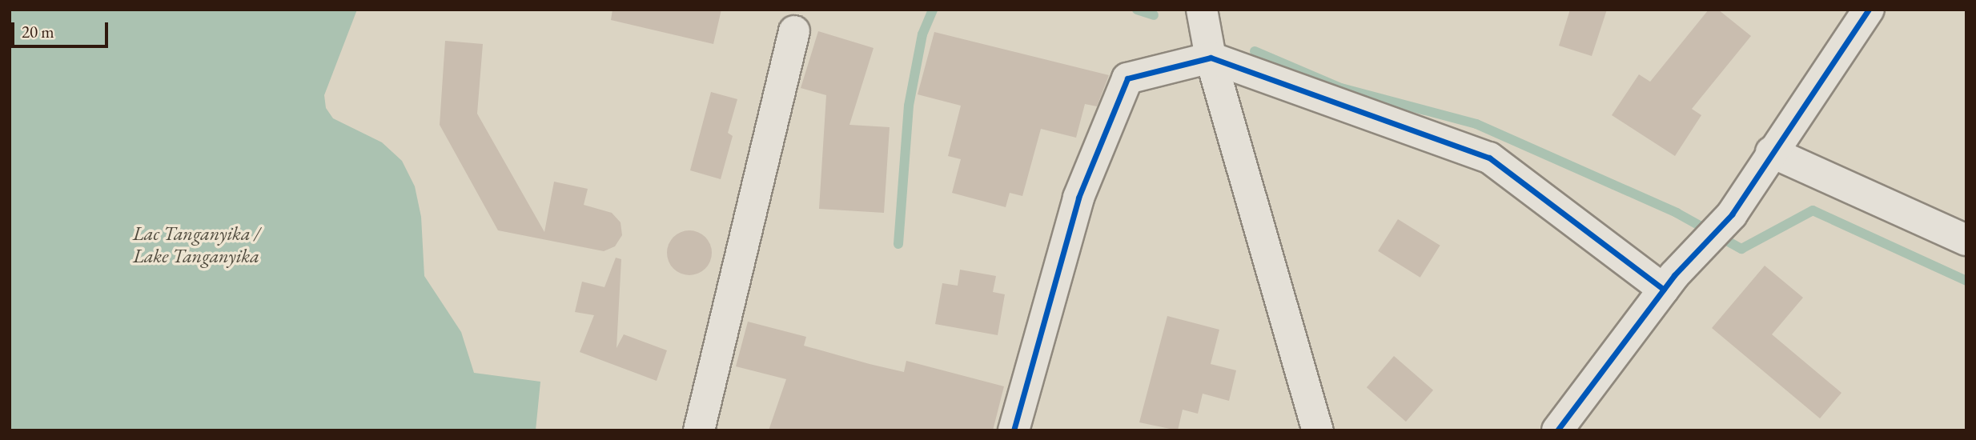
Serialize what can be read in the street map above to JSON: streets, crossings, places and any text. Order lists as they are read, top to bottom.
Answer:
{
  "water": ["Lac Tanganyika / Lake Tanganyika"],
  "scale_bar": "20 m"
}
